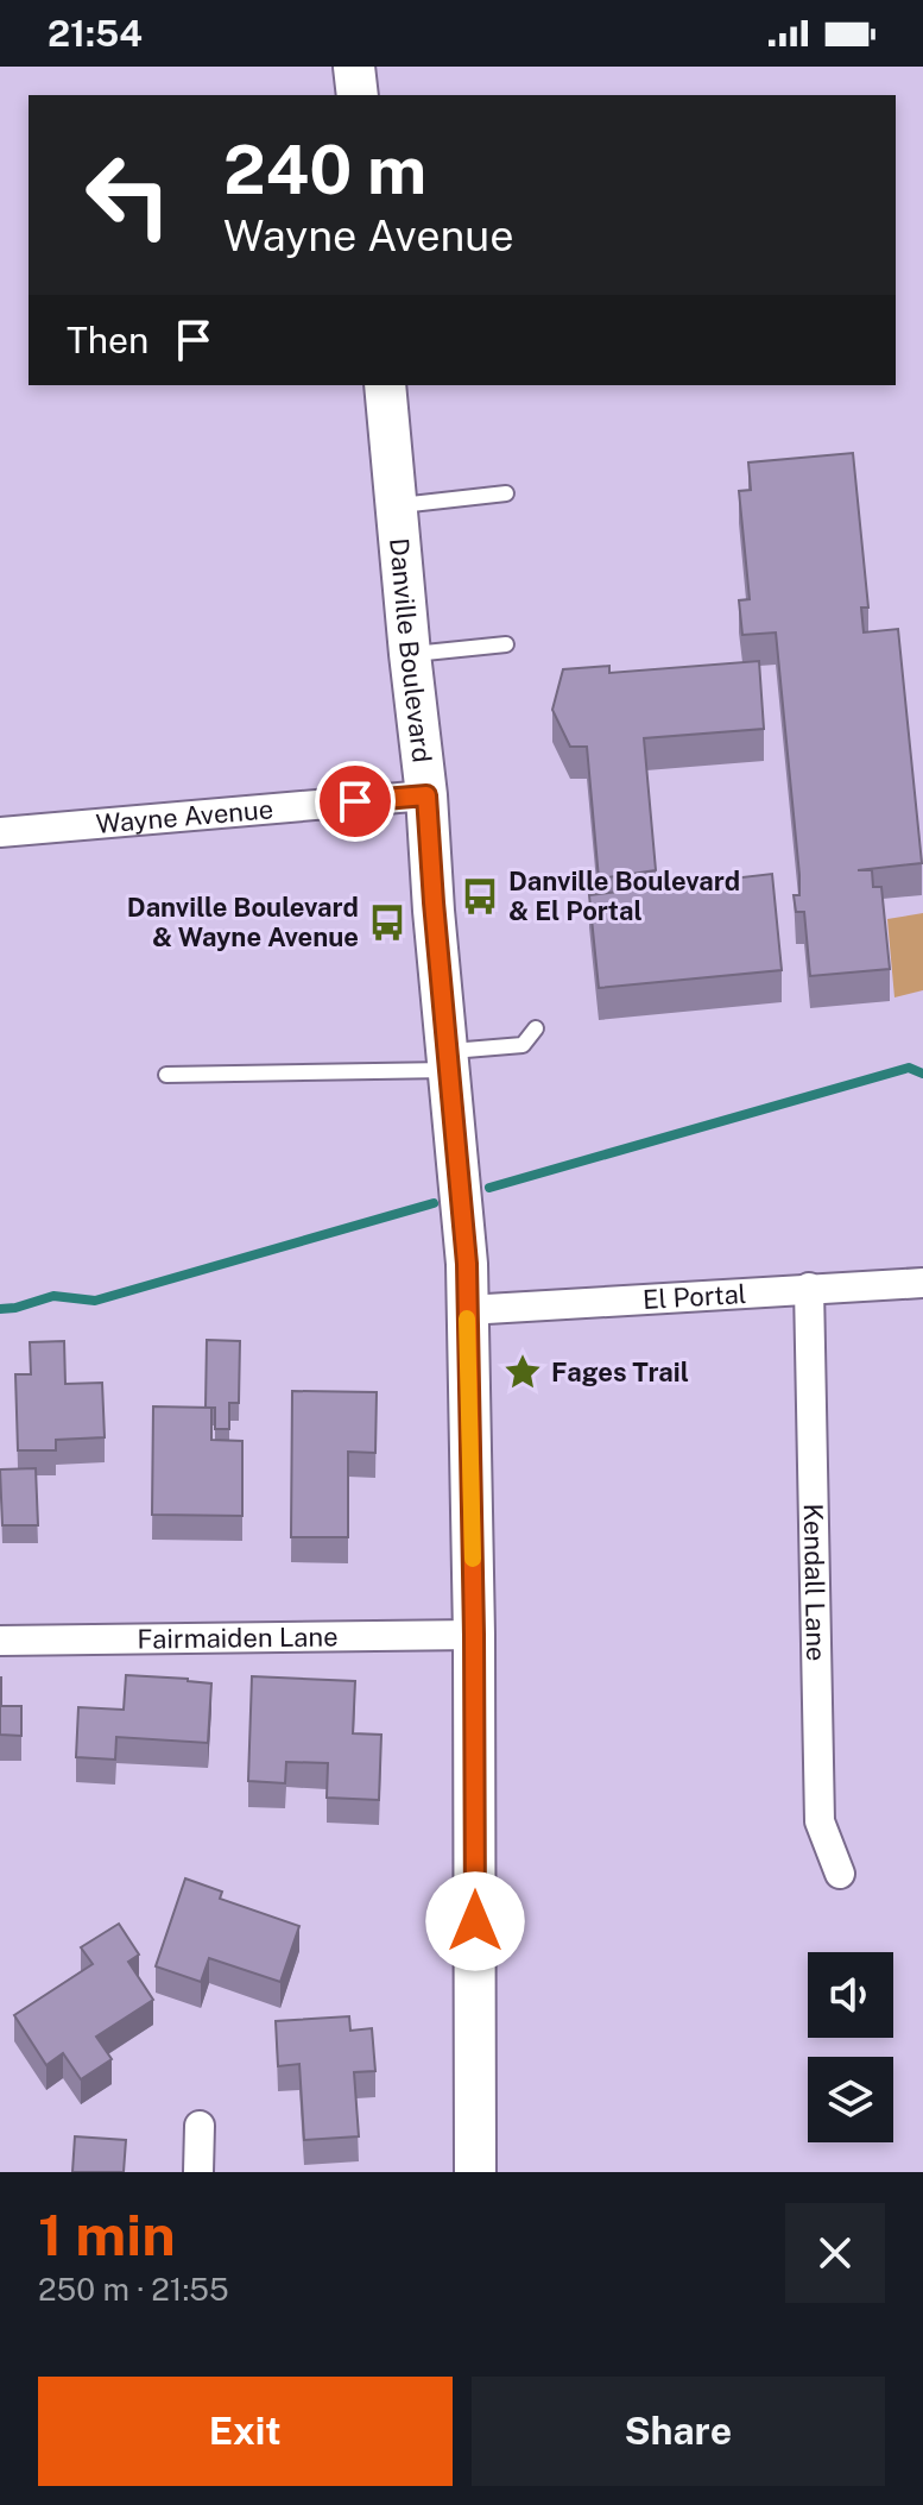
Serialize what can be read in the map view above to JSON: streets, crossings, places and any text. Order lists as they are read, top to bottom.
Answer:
{
  "streets": {
    "main road": ["Danville Boulevard"],
    "street": [
      "Wayne Avenue",
      "El Portal",
      "Kendall Lane",
      "Fairmaiden Lane"
    ]
  },
  "crossings": [
    ["Danville Boulevard", "Wayne Avenue"],
    ["Danville Boulevard", "El Portal"],
    ["Danville Boulevard", "Fairmaiden Lane"],
    ["El Portal", "Kendall Lane"]
  ],
  "places": {
    "bus stop": ["Danville Boulevard & El Portal", "Danville Boulevard & Wayne Avenue"],
    "place": ["Fages Trail"]
  },
  "page": {
    "status": "21:54",
    "turn": ["240 m", "Wayne Avenue"],
    "then": "Then",
    "heading": ["1 min", "250 m · 21:55"],
    "buttons": ["Exit", "Share"]
  }
}
